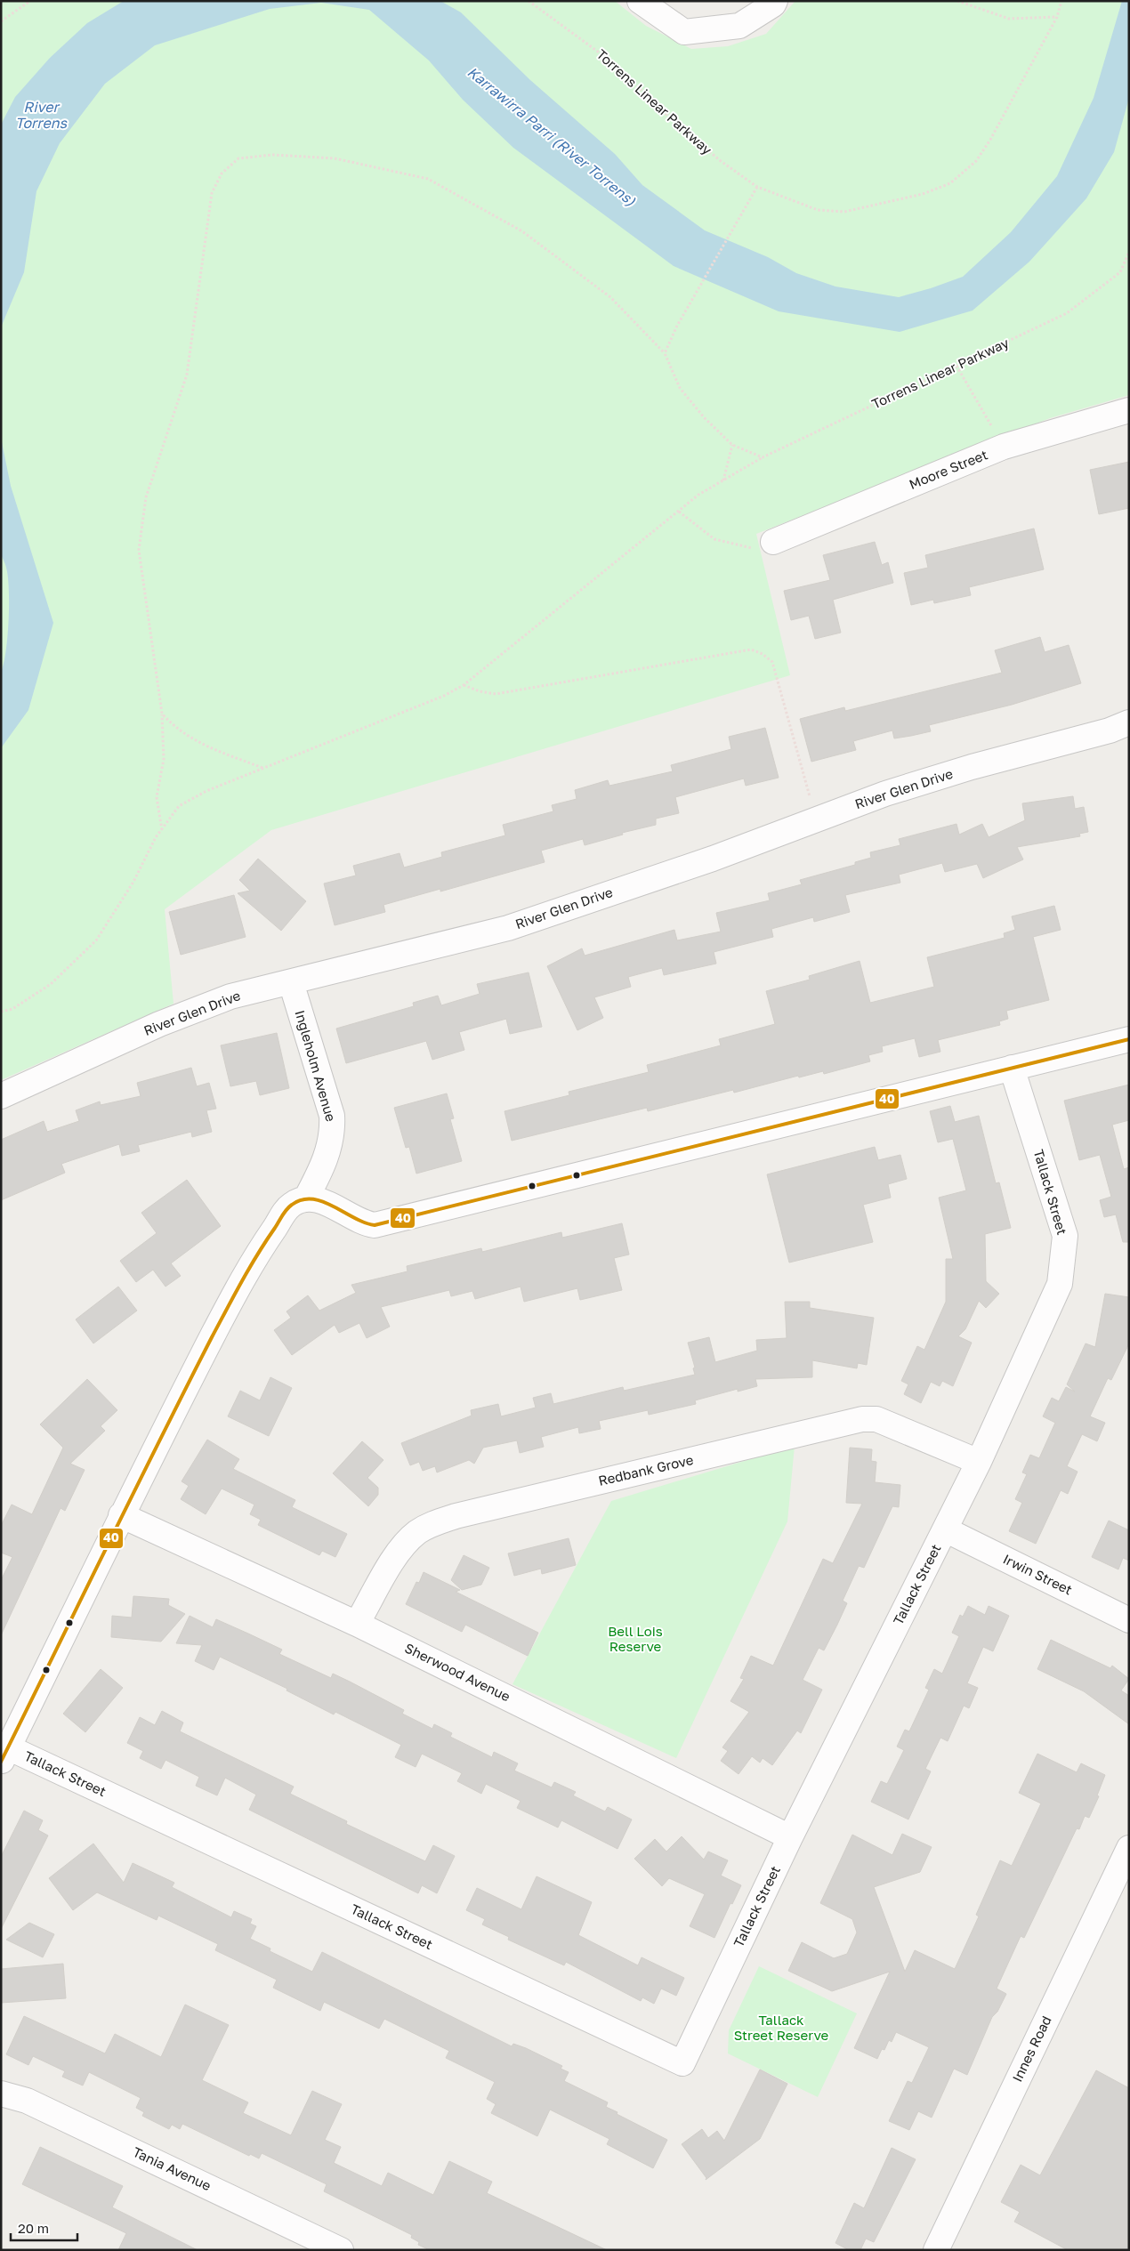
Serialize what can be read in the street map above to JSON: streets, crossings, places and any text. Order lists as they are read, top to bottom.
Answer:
{
  "streets": {
    "street": [
      "Moore Street",
      "River Glen Drive",
      "Ingleholm Avenue",
      "Tallack Street",
      "Redbank Grove",
      "Irwin Street",
      "Sherwood Avenue",
      "Innes Road",
      "Tania Avenue"
    ],
    "path": ["Torrens Linear Parkway"]
  },
  "crossings": [
    ["River Glen Drive", "Ingleholm Avenue"],
    ["Tallack Street", "Redbank Grove"],
    ["Tallack Street", "Irwin Street"],
    ["Tallack Street", "Sherwood Avenue"],
    ["Redbank Grove", "Sherwood Avenue"]
  ],
  "water": ["River Torrens", "Karrawirra Parri (River Torrens)"],
  "parks": ["Bell Lois Reserve", "Tallack Street Reserve"],
  "lines": ["transit line 40"],
  "scale_bar": "20 m"
}
